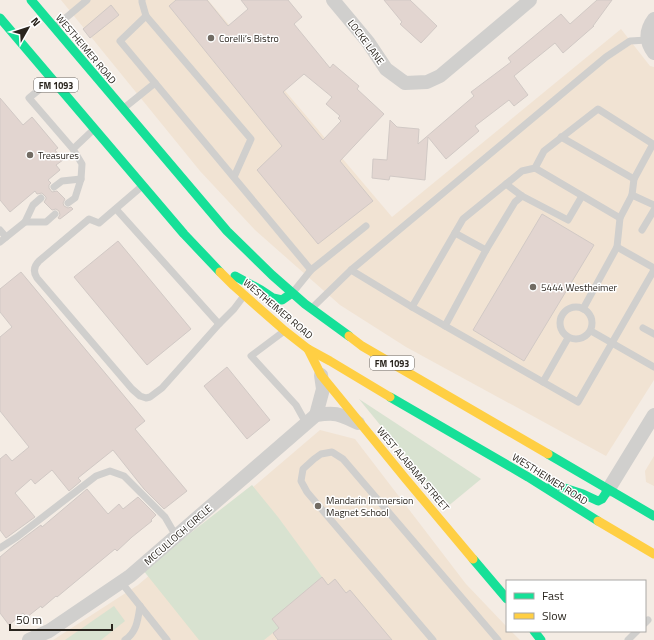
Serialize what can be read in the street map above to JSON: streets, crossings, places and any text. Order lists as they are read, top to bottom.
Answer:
{
  "streets": {
    "main road": ["WESTHEIMER ROAD", "FM 1093", "WEST ALABAMA STREET"],
    "street": ["LOCKE LANE", "MCCULLOCH CIRCLE"]
  },
  "crossings": [
    ["WESTHEIMER ROAD", "WEST ALABAMA STREET"]
  ],
  "places": [
    "Corelli’s Bistro",
    "Treasures",
    "5444 Westheimer",
    "Mandarin Immersion Magnet School"
  ],
  "legend": ["Fast", "Slow"],
  "scale_bar": "50 m",
  "north": "top right"
}
